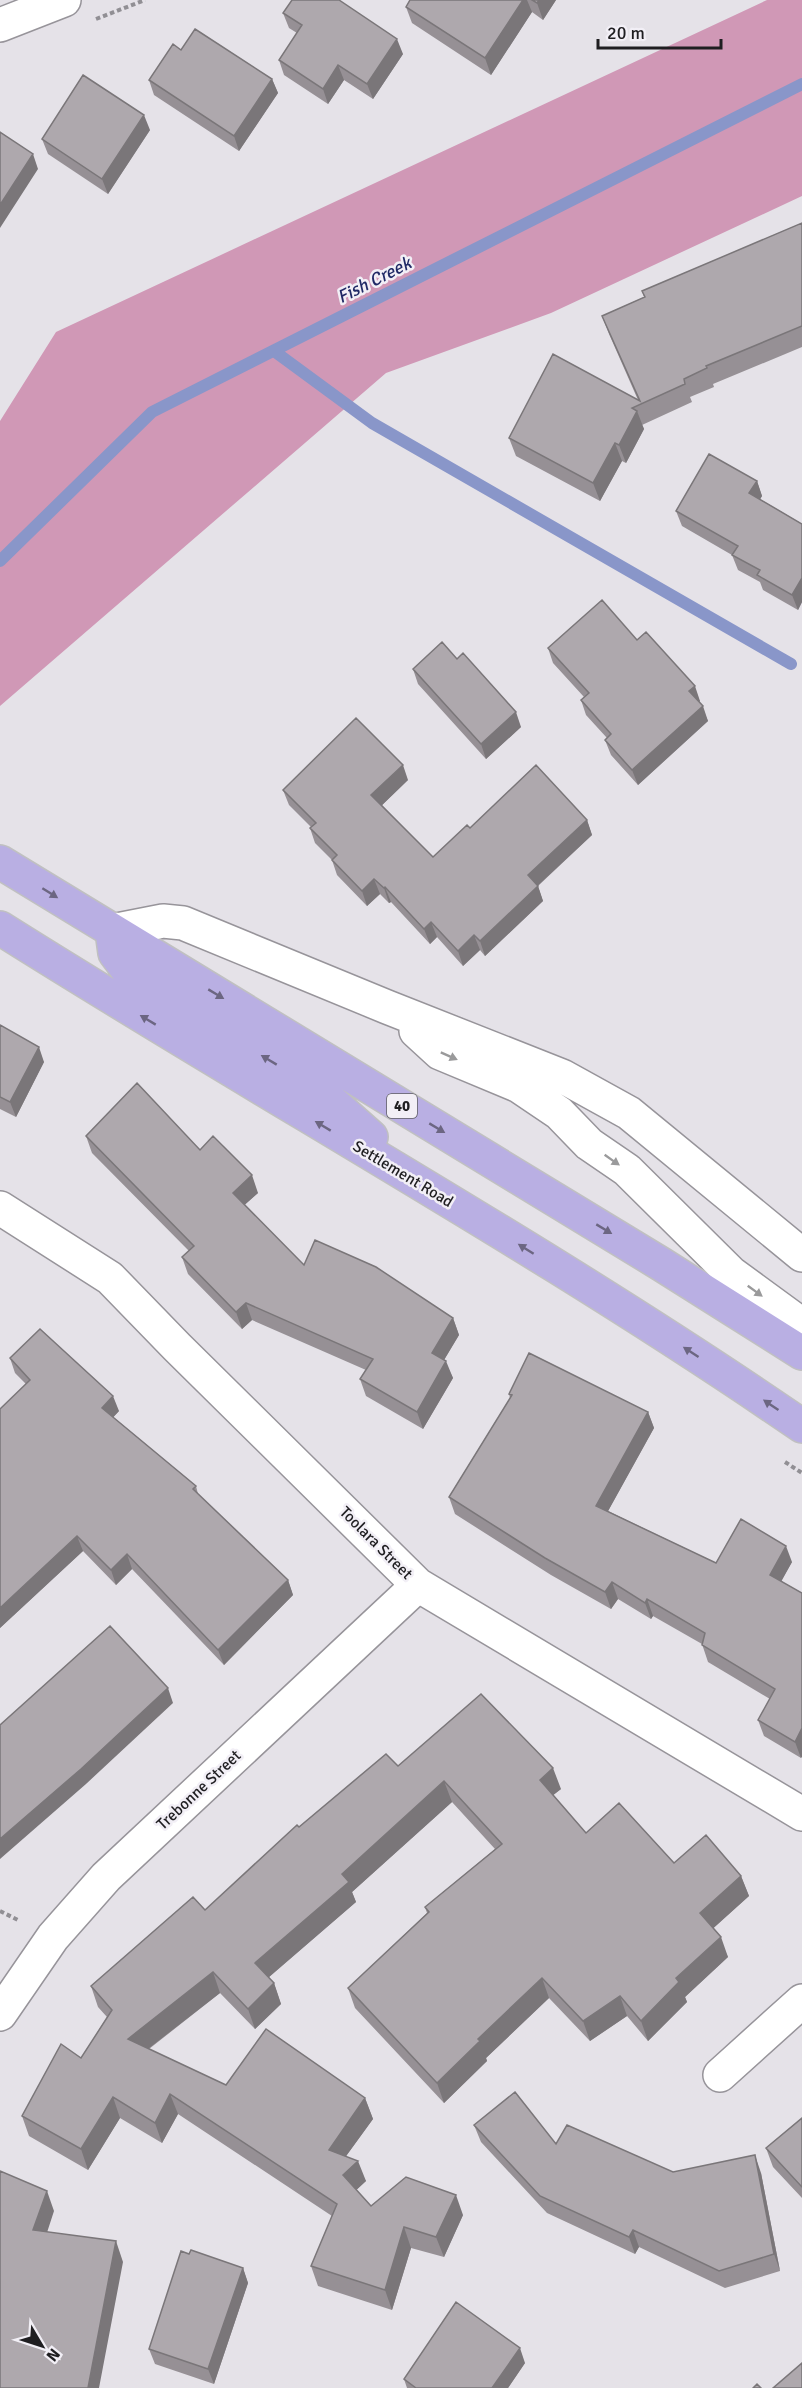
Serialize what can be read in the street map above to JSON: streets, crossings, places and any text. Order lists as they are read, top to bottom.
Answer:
{
  "streets": {
    "main road": ["40", "Settlement Road"],
    "street": ["Toolara Street", "Trebonne Street"]
  },
  "crossings": [
    ["Toolara Street", "Trebonne Street"]
  ],
  "water": ["Fish Creek"],
  "scale_bar": "20 m",
  "north": "bottom right"
}
